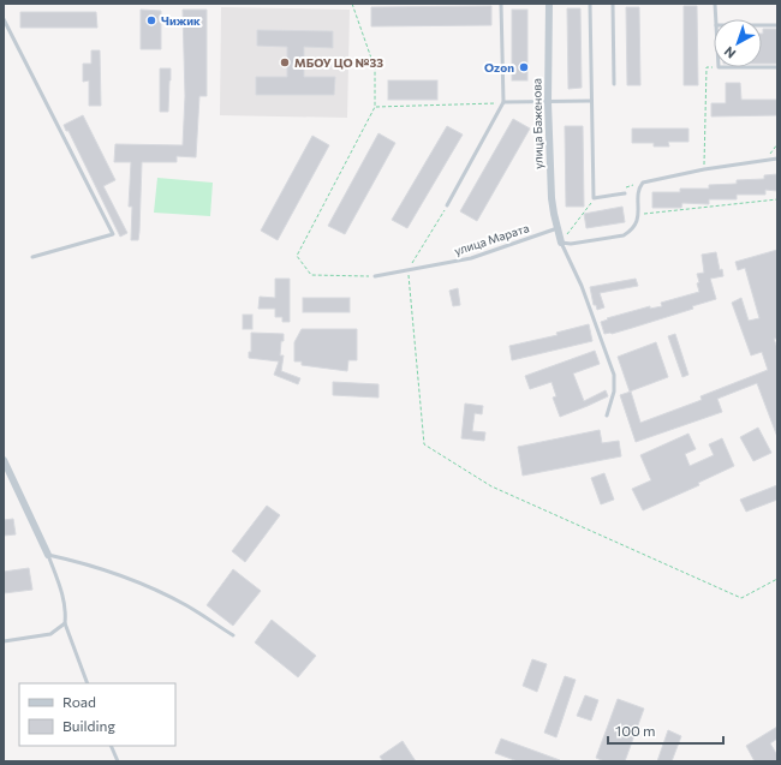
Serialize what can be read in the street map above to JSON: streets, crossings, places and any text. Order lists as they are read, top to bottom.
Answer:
{
  "streets": {
    "street": ["улица Баженова"],
    "lane": ["улица Марата"]
  },
  "crossings": [
    ["улица Баженова", "улица Марата"]
  ],
  "places": ["Чижик", "МБОУ ЦО №33", "Ozon"],
  "legend": ["Road", "Building"],
  "scale_bar": "100 m",
  "north": "bottom left"
}
